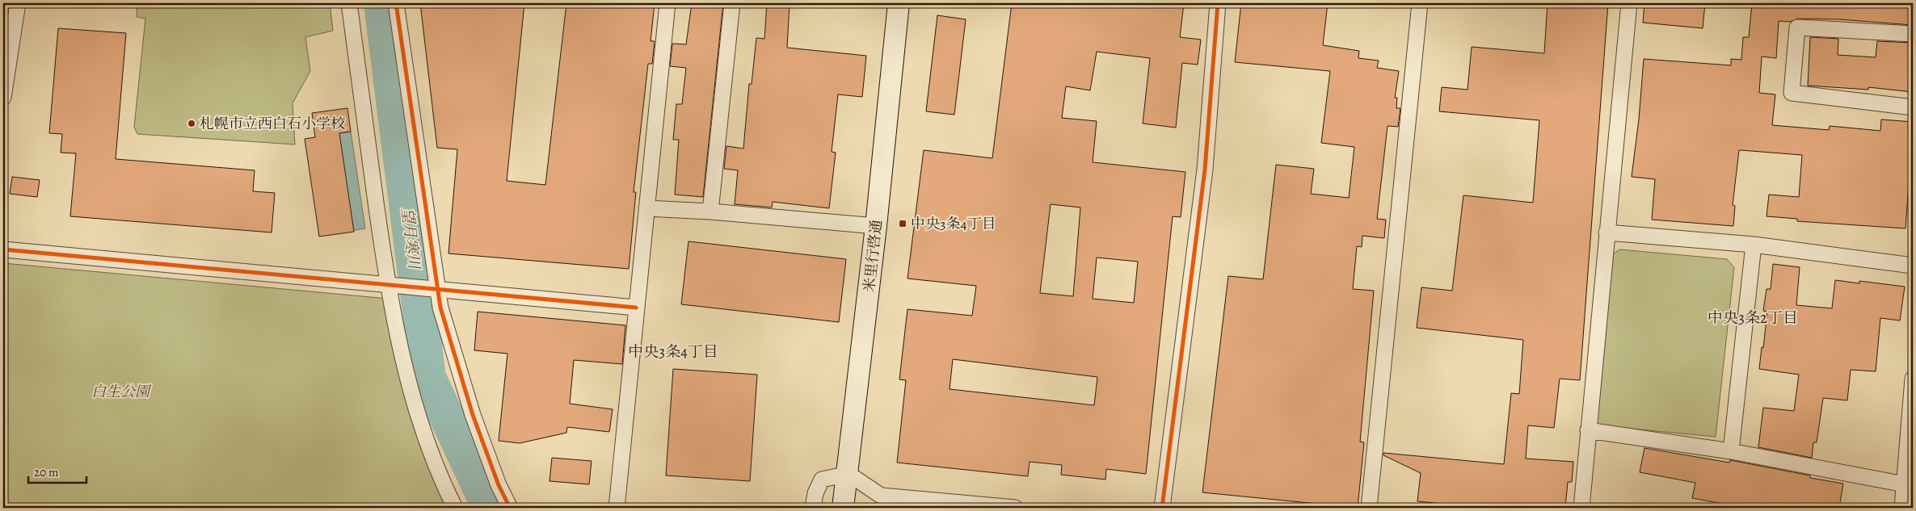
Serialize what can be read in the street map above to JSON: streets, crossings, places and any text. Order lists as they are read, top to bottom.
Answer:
{
  "streets": {
    "street": ["米里行啓通"]
  },
  "districts": ["中央3条2丁目", "中央3条4丁目"],
  "water": ["望月寒川"],
  "parks": ["白生公園"],
  "places": {
    "other": ["札幌市立西白石小学校"],
    "transit": ["中央3条4丁目"]
  },
  "scale_bar": "20 m"
}
